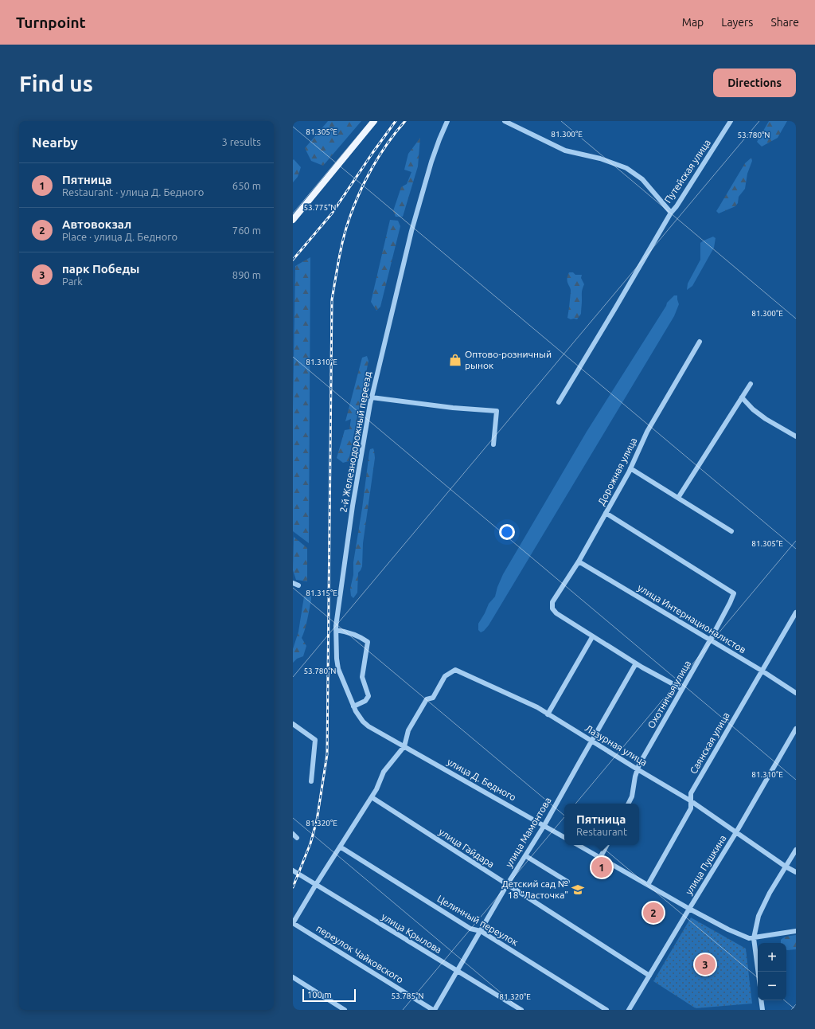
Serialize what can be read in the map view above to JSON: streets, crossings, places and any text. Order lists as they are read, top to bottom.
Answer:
{
  "streets": {
    "street": [
      "Путейская улица",
      "2-й Железнодорожный переезд",
      "Дорожная улица",
      "улица Интернационалистов",
      "Охотничья улица",
      "Саянская улица",
      "Лазурная улица",
      "улица Д. Бедного",
      "улица Мамонтова",
      "улица Гайдара",
      "улица Пушкина",
      "Целинный переулок",
      "улица Крылова",
      "переулок Чайковского"
    ]
  },
  "crossings": [
    ["2-й Железнодорожный переезд", "улица Д. Бедного"],
    ["Дорожная улица", "улица Интернационалистов"],
    ["Дорожная улица", "Охотничья улица"],
    ["улица Интернационалистов", "Охотничья улица"],
    ["улица Интернационалистов", "Саянская улица"],
    ["Охотничья улица", "Лазурная улица"],
    ["Саянская улица", "Лазурная улица"],
    ["Лазурная улица", "улица Д. Бедного"],
    ["Лазурная улица", "улица Мамонтова"],
    ["Лазурная улица", "улица Пушкина"],
    ["улица Д. Бедного", "улица Мамонтова"],
    ["улица Мамонтова", "улица Гайдара"],
    ["улица Мамонтова", "Целинный переулок"],
    ["улица Мамонтова", "улица Крылова"],
    ["улица Мамонтова", "переулок Чайковского"],
    ["улица Гайдара", "улица Пушкина"]
  ],
  "places": {
    "shop": ["Оптово-розничный рынок"],
    "school or university": ["Детский сад № 18 \"Ласточка\""]
  },
  "scale_bar": "100 m",
  "page": {
    "header": "Turnpoint",
    "nav": ["Map", "Layers", "Share"],
    "buttons": "Directions",
    "title": "Find us",
    "heading": ["Nearby", "3 results"],
    "list": [
      {
        "mark": "1",
        "name": "Пятница",
        "note": "Restaurant · улица Д. Бедного",
        "value": "650 m"
      },
      {
        "mark": "2",
        "name": "Автовокзал",
        "note": "Place · улица Д. Бедного",
        "value": "760 m"
      },
      {
        "mark": "3",
        "name": "парк Победы",
        "note": "Park",
        "value": "890 m"
      }
    ],
    "popup": ["Пятница", "Restaurant"],
    "pins": ["1", "2", "3"],
    "map_buttons": ["+", "−"],
    "scale": "100 m"
  },
  "coordinates": [
    "81.305°E",
    "81.300°E",
    "53.780°N",
    "53.775°N",
    "81.310°E",
    "81.315°E",
    "81.320°E",
    "53.785°N"
  ]
}
